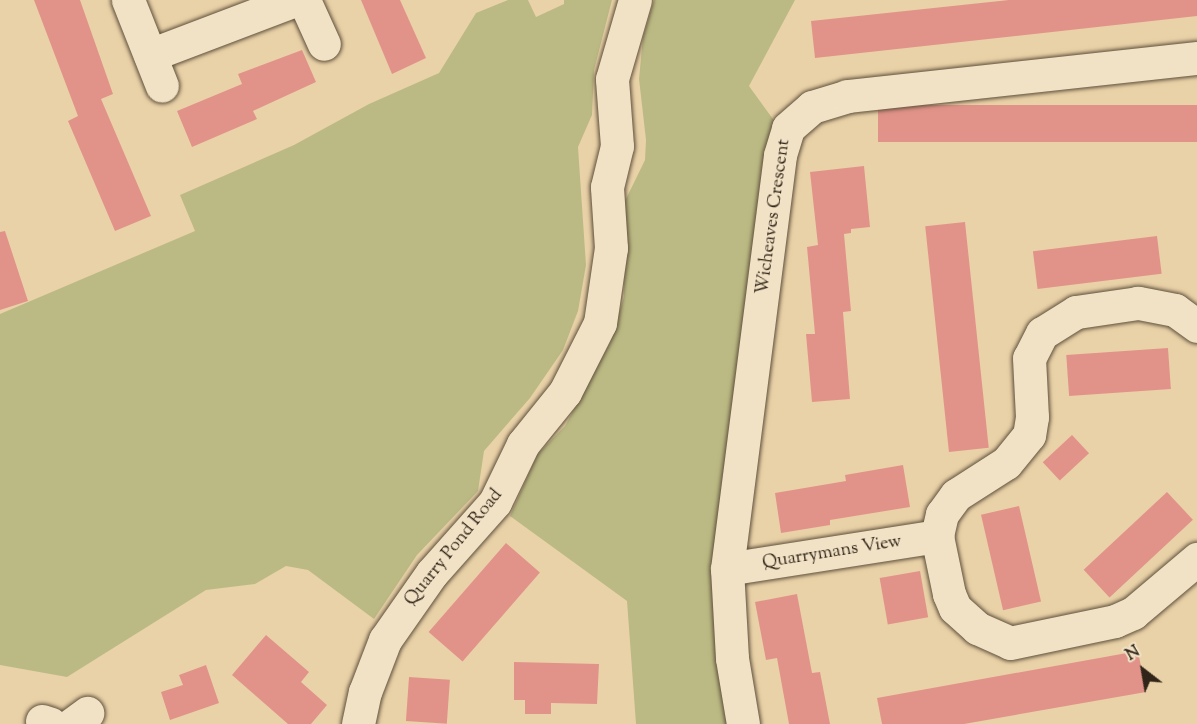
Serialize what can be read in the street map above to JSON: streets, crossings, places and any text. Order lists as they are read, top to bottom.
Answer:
{
  "streets": {
    "street": ["Wicheaves Crescent", "Quarry Pond Road", "Quarrymans View"]
  },
  "crossings": [
    ["Wicheaves Crescent", "Quarrymans View"]
  ],
  "north": "top left"
}
